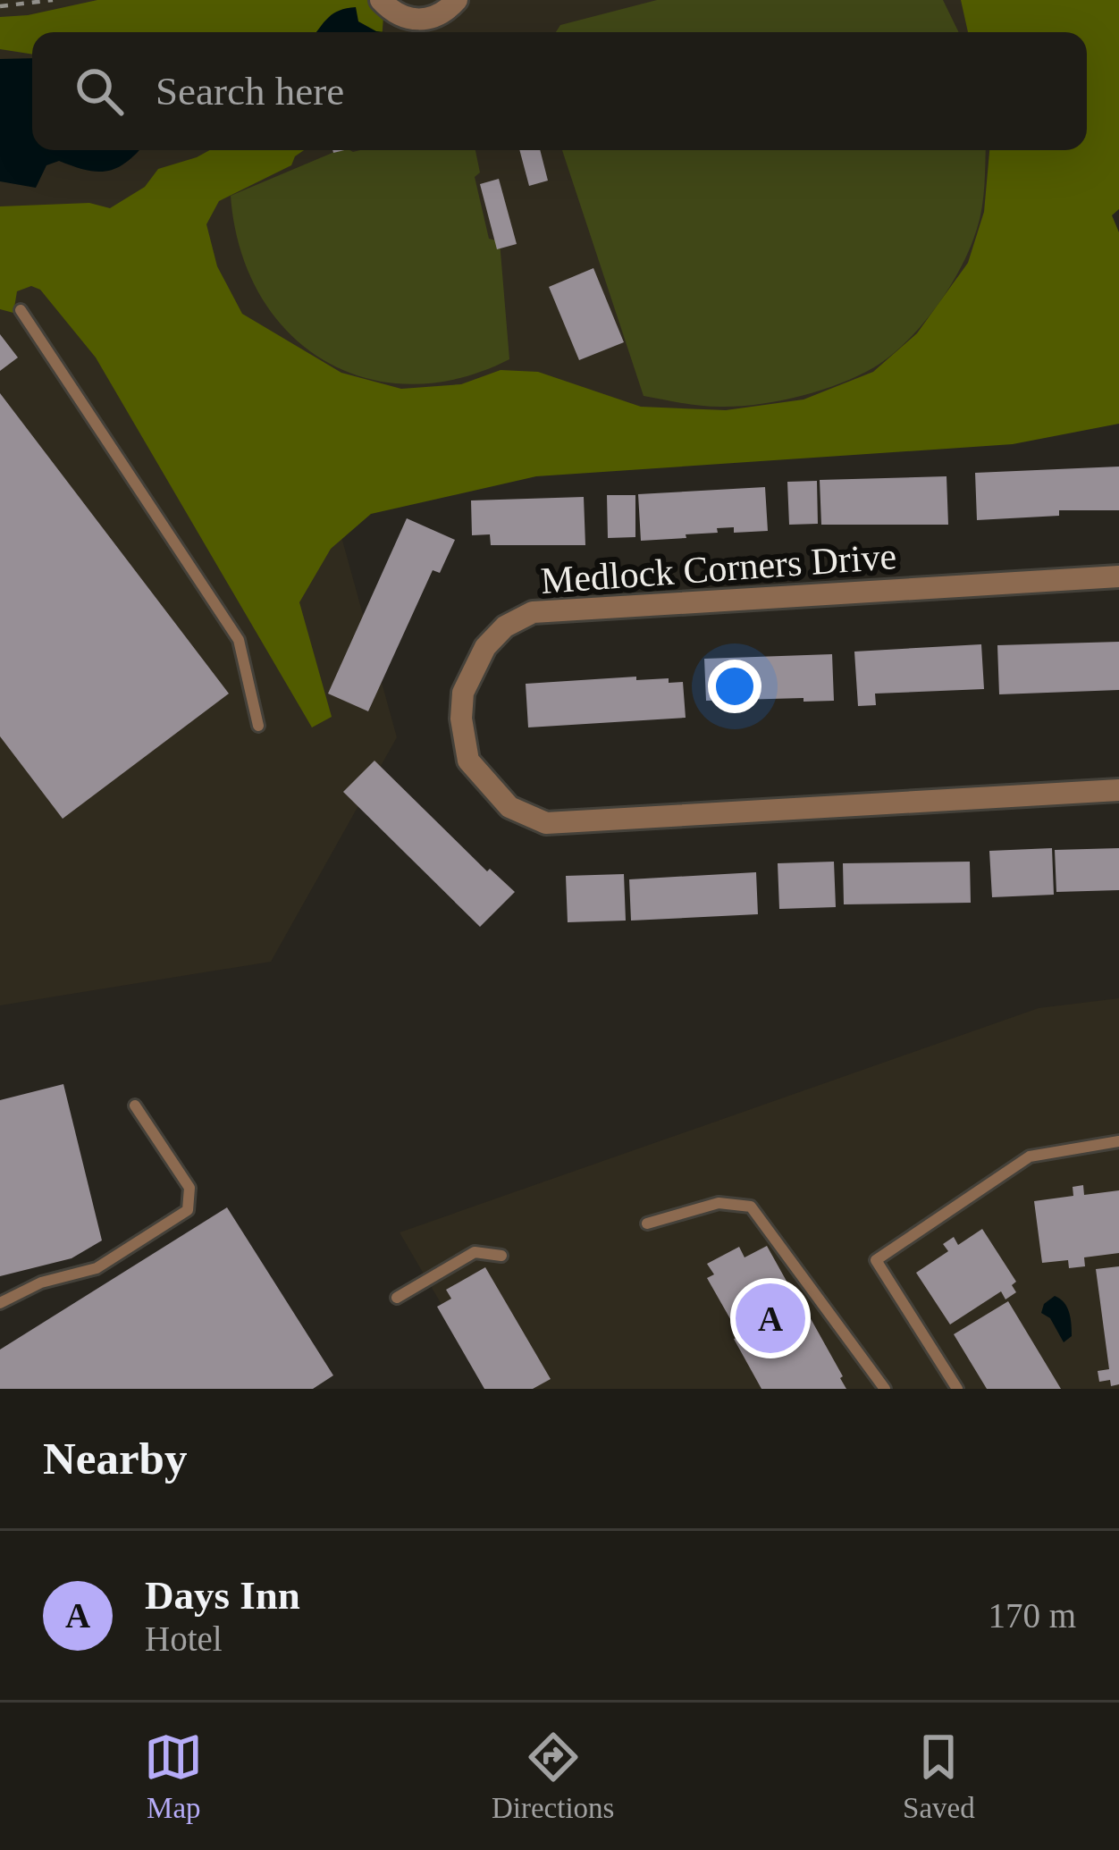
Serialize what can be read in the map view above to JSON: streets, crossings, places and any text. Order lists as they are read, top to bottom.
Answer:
{
  "streets": {
    "street": ["Medlock Corners Drive"]
  },
  "page": {
    "search": "Search here",
    "pins": "A",
    "heading": "Nearby",
    "list": [
      {
        "mark": "A",
        "name": "Days Inn",
        "note": "Hotel",
        "value": "170 m"
      }
    ],
    "nav": ["Map", "Directions", "Saved"]
  }
}
